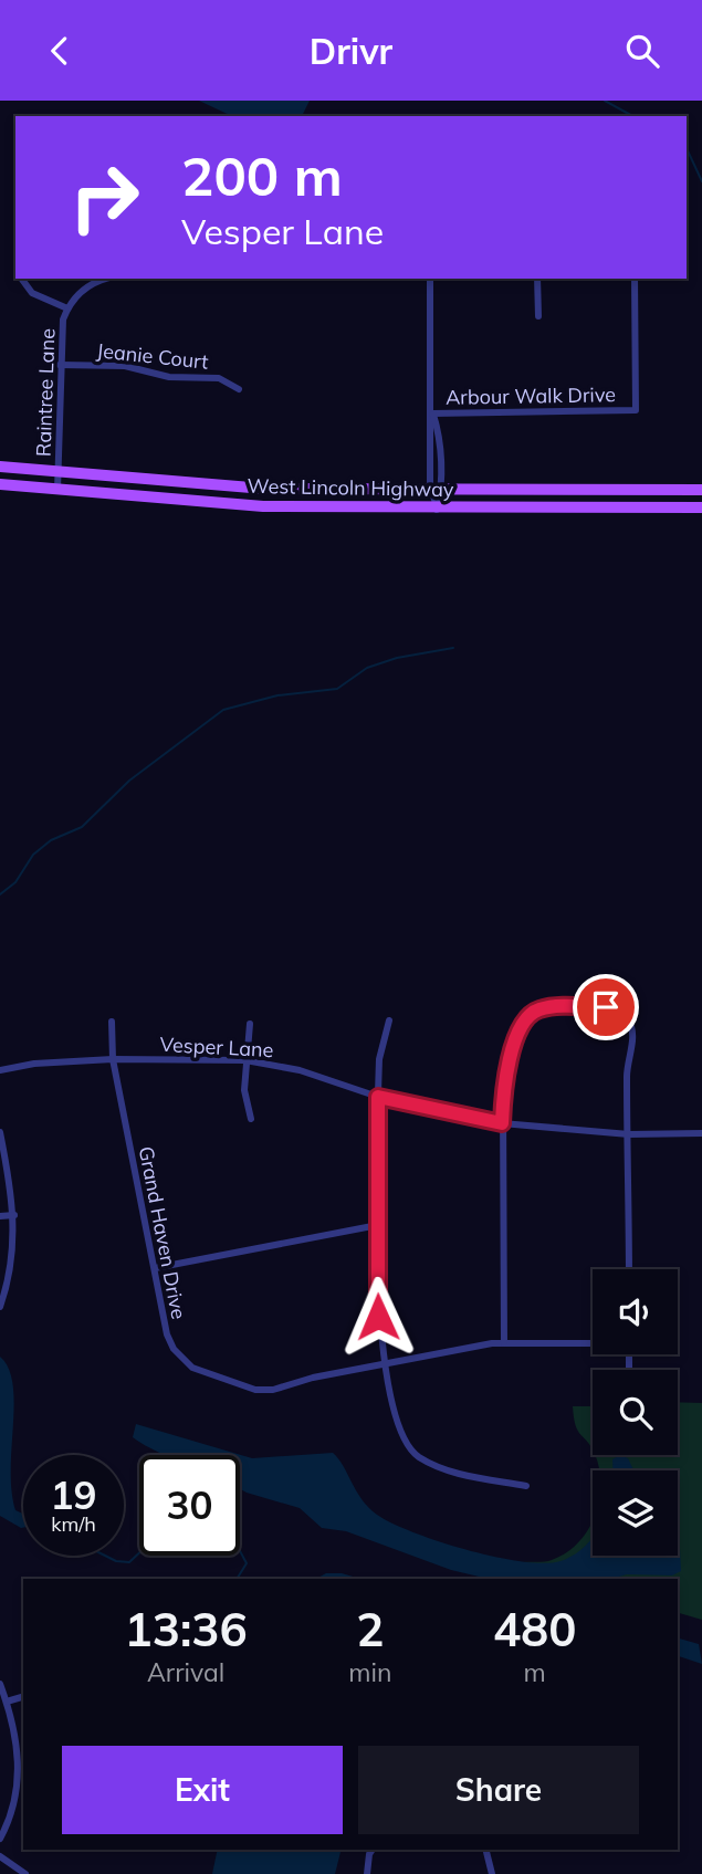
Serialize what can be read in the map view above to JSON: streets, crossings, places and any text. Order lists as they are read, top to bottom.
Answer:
{
  "streets": {
    "main road": ["West Lincoln Highway"],
    "street": [
      "Jeanie Court",
      "Raintree Lane",
      "Arbour Walk Drive",
      "Vesper Lane",
      "Grand Haven Drive"
    ]
  },
  "crossings": [
    ["Jeanie Court", "Raintree Lane"],
    ["Raintree Lane", "West Lincoln Highway"],
    ["Vesper Lane", "Grand Haven Drive"]
  ],
  "page": {
    "header": "Drivr",
    "turn": ["200 m", "Vesper Lane"],
    "speed": "19 km/h",
    "limit": "30",
    "eta": [
      "13:36",
      "Arrival",
      "2",
      "min",
      "480",
      "m"
    ],
    "buttons": ["Exit", "Share"]
  }
}
